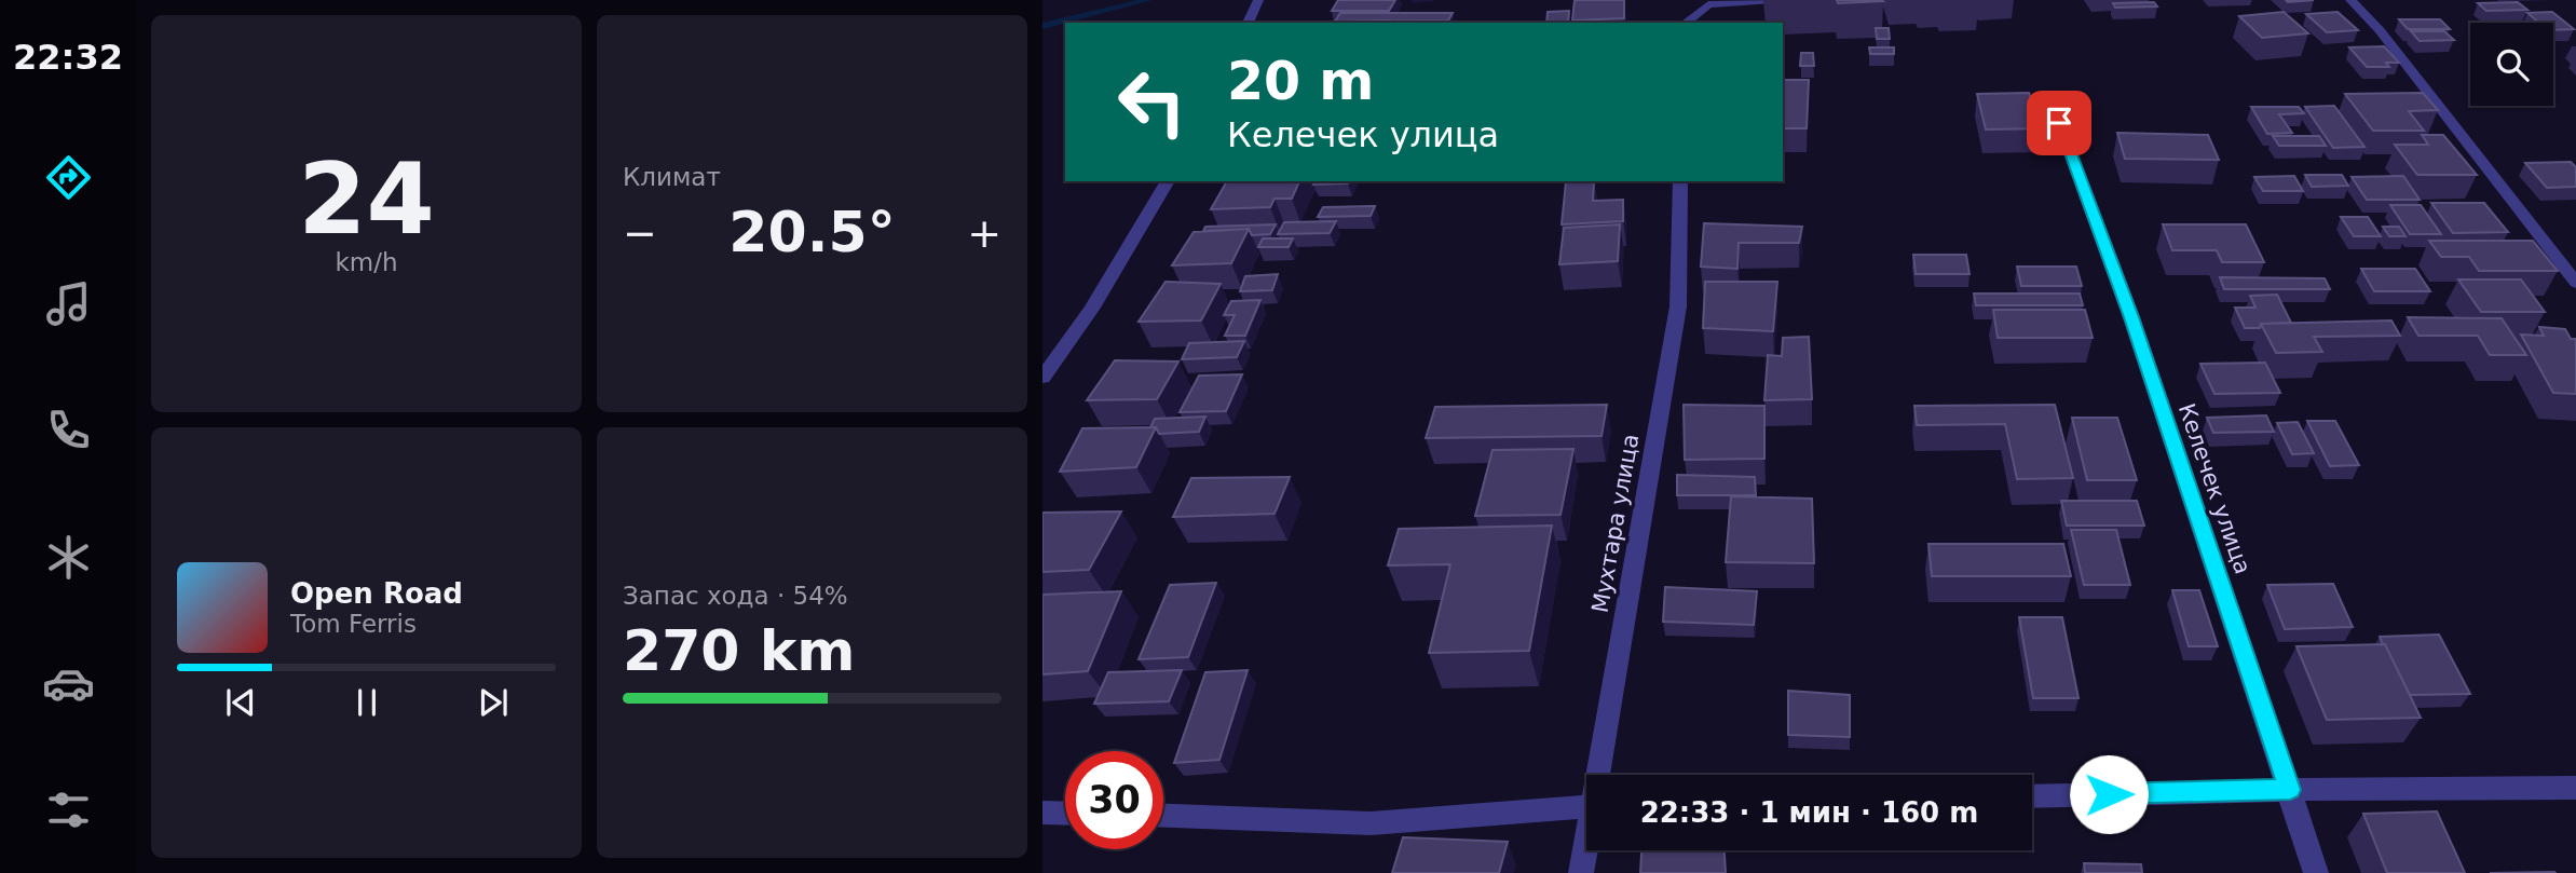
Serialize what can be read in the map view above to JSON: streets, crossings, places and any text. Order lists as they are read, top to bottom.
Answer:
{
  "streets": {
    "street": ["Келечек улица", "Мухтара улица"]
  },
  "page": {
    "tabs": "22:32",
    "tile": [
      ["24", "km/h"],
      "Климат",
      ["Запас хода · 54%", "270 km"]
    ],
    "turn": ["20 m", "Келечек улица"],
    "heat": ["−", "20.5°", "+"],
    "song": ["Open Road", "Tom Ferris"],
    "limit": "30",
    "trip": "22:33 · 1 мин · 160 m"
  }
}
